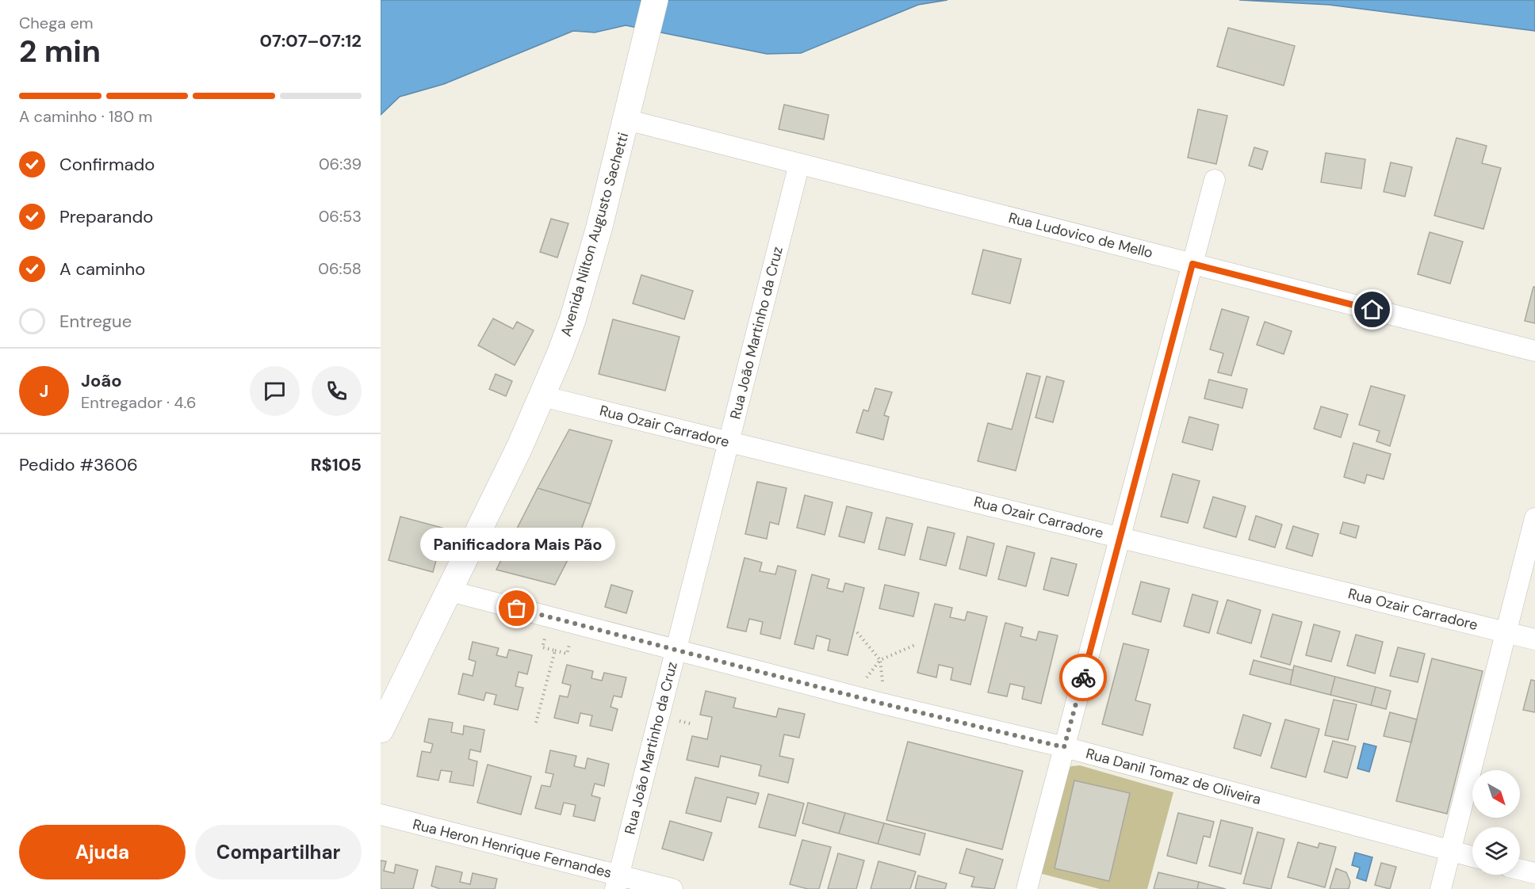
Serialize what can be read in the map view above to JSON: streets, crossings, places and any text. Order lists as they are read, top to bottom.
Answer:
{
  "streets": {
    "main road": ["Avenida Nilton Augusto Sachetti"],
    "street": [
      "Rua Ludovico de Mello",
      "Rua João Martinho da Cruz",
      "Rua Ozair Carradore",
      "Rua Danil Tomaz de Oliveira",
      "Rua Heron Henrique Fernandes"
    ]
  },
  "crossings": [
    ["Avenida Nilton Augusto Sachetti", "Rua Ludovico de Mello"],
    ["Avenida Nilton Augusto Sachetti", "Rua Ozair Carradore"],
    ["Avenida Nilton Augusto Sachetti", "Rua Danil Tomaz de Oliveira"],
    ["Rua Ludovico de Mello", "Rua João Martinho da Cruz"],
    ["Rua João Martinho da Cruz", "Rua Ozair Carradore"],
    ["Rua João Martinho da Cruz", "Rua Danil Tomaz de Oliveira"],
    ["Rua João Martinho da Cruz", "Rua Heron Henrique Fernandes"]
  ],
  "places": ["Panificadora Mais Pão"],
  "north": "bottom right",
  "page": {
    "heading": ["2 min", "Chega em", "07:07–07:12"],
    "panel": [
      "João",
      "Entregador · 4.6",
      "Pedido #3606",
      "R$105"
    ],
    "bar": "A caminho · 180 m",
    "list": [
      ["Confirmado", "06:39"],
      ["Preparando", "06:53"],
      ["A caminho", "06:58"],
      "Entregue"
    ],
    "round": "J",
    "bubble": "Panificadora Mais Pão",
    "buttons": ["Ajuda", "Compartilhar"]
  }
}
